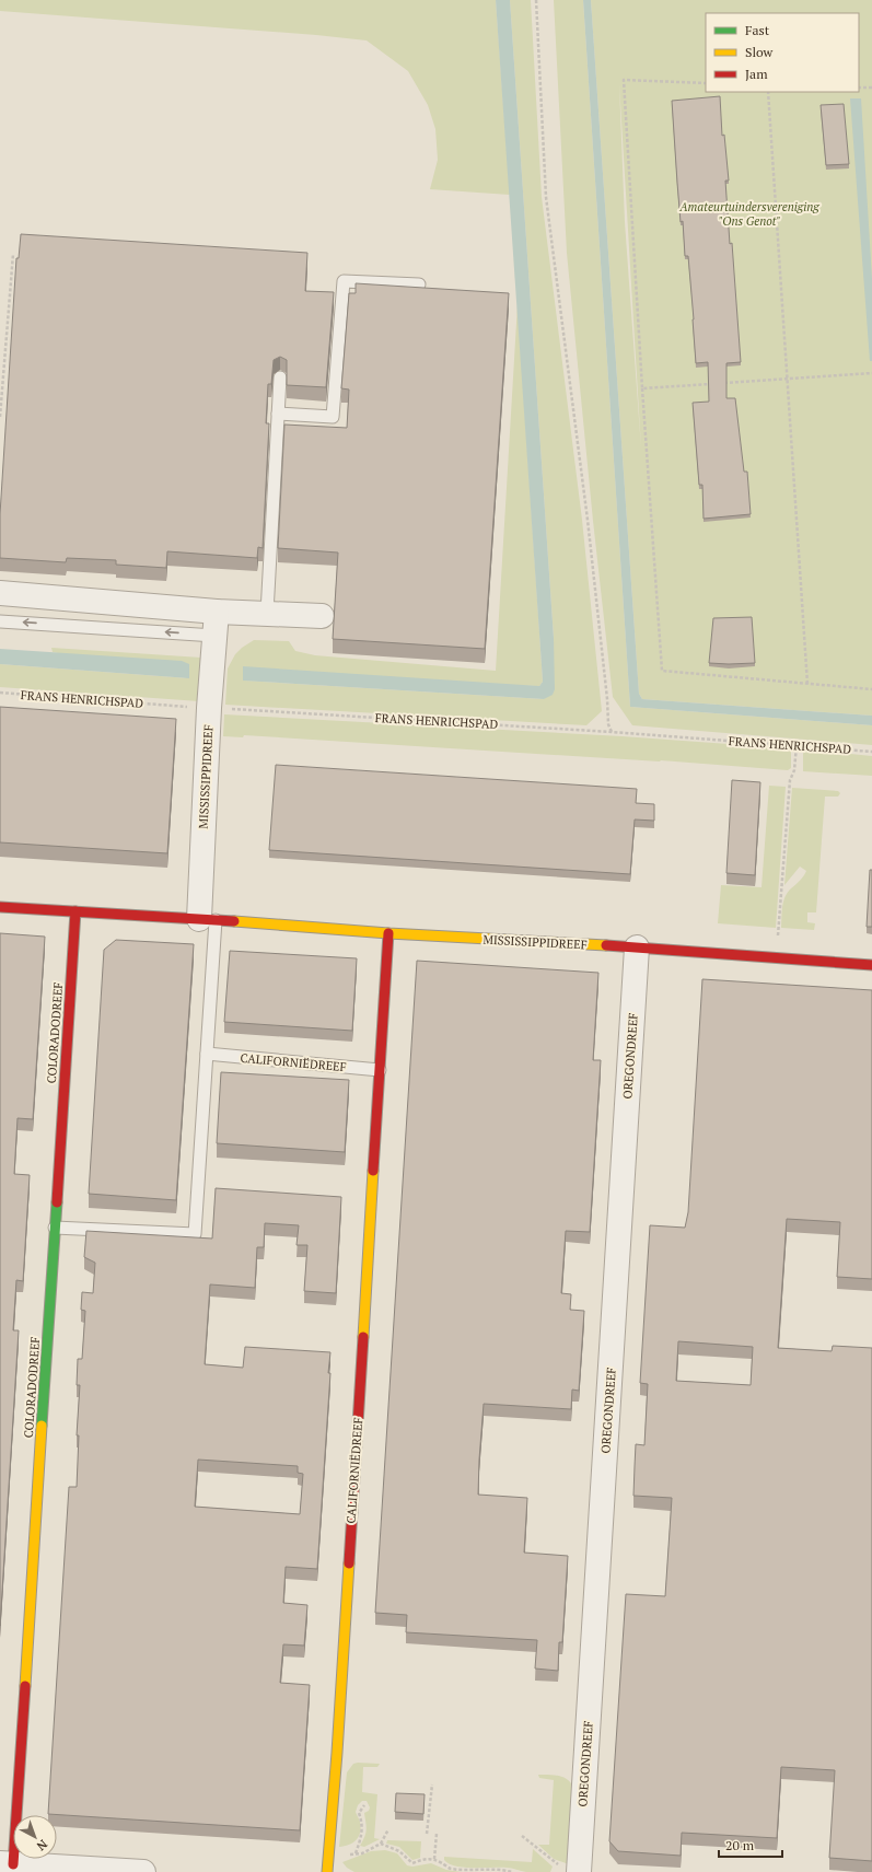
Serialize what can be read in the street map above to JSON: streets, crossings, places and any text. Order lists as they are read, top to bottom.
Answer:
{
  "streets": {
    "street": [
      "MISSISSIPPIDREEF",
      "COLORADODREEF",
      "OREGONDREEF",
      "CALIFORNIËDREEF"
    ],
    "path": ["FRANS HENRICHSPAD"]
  },
  "crossings": [
    ["FRANS HENRICHSPAD", "MISSISSIPPIDREEF"],
    ["MISSISSIPPIDREEF", "COLORADODREEF"],
    ["MISSISSIPPIDREEF", "OREGONDREEF"],
    ["MISSISSIPPIDREEF", "CALIFORNIËDREEF"]
  ],
  "parks": ["Amateurtuindersvereniging \"Ons Genot\""],
  "legend": ["Fast", "Slow", "Jam"],
  "scale_bar": "20 m",
  "north": "bottom right"
}
